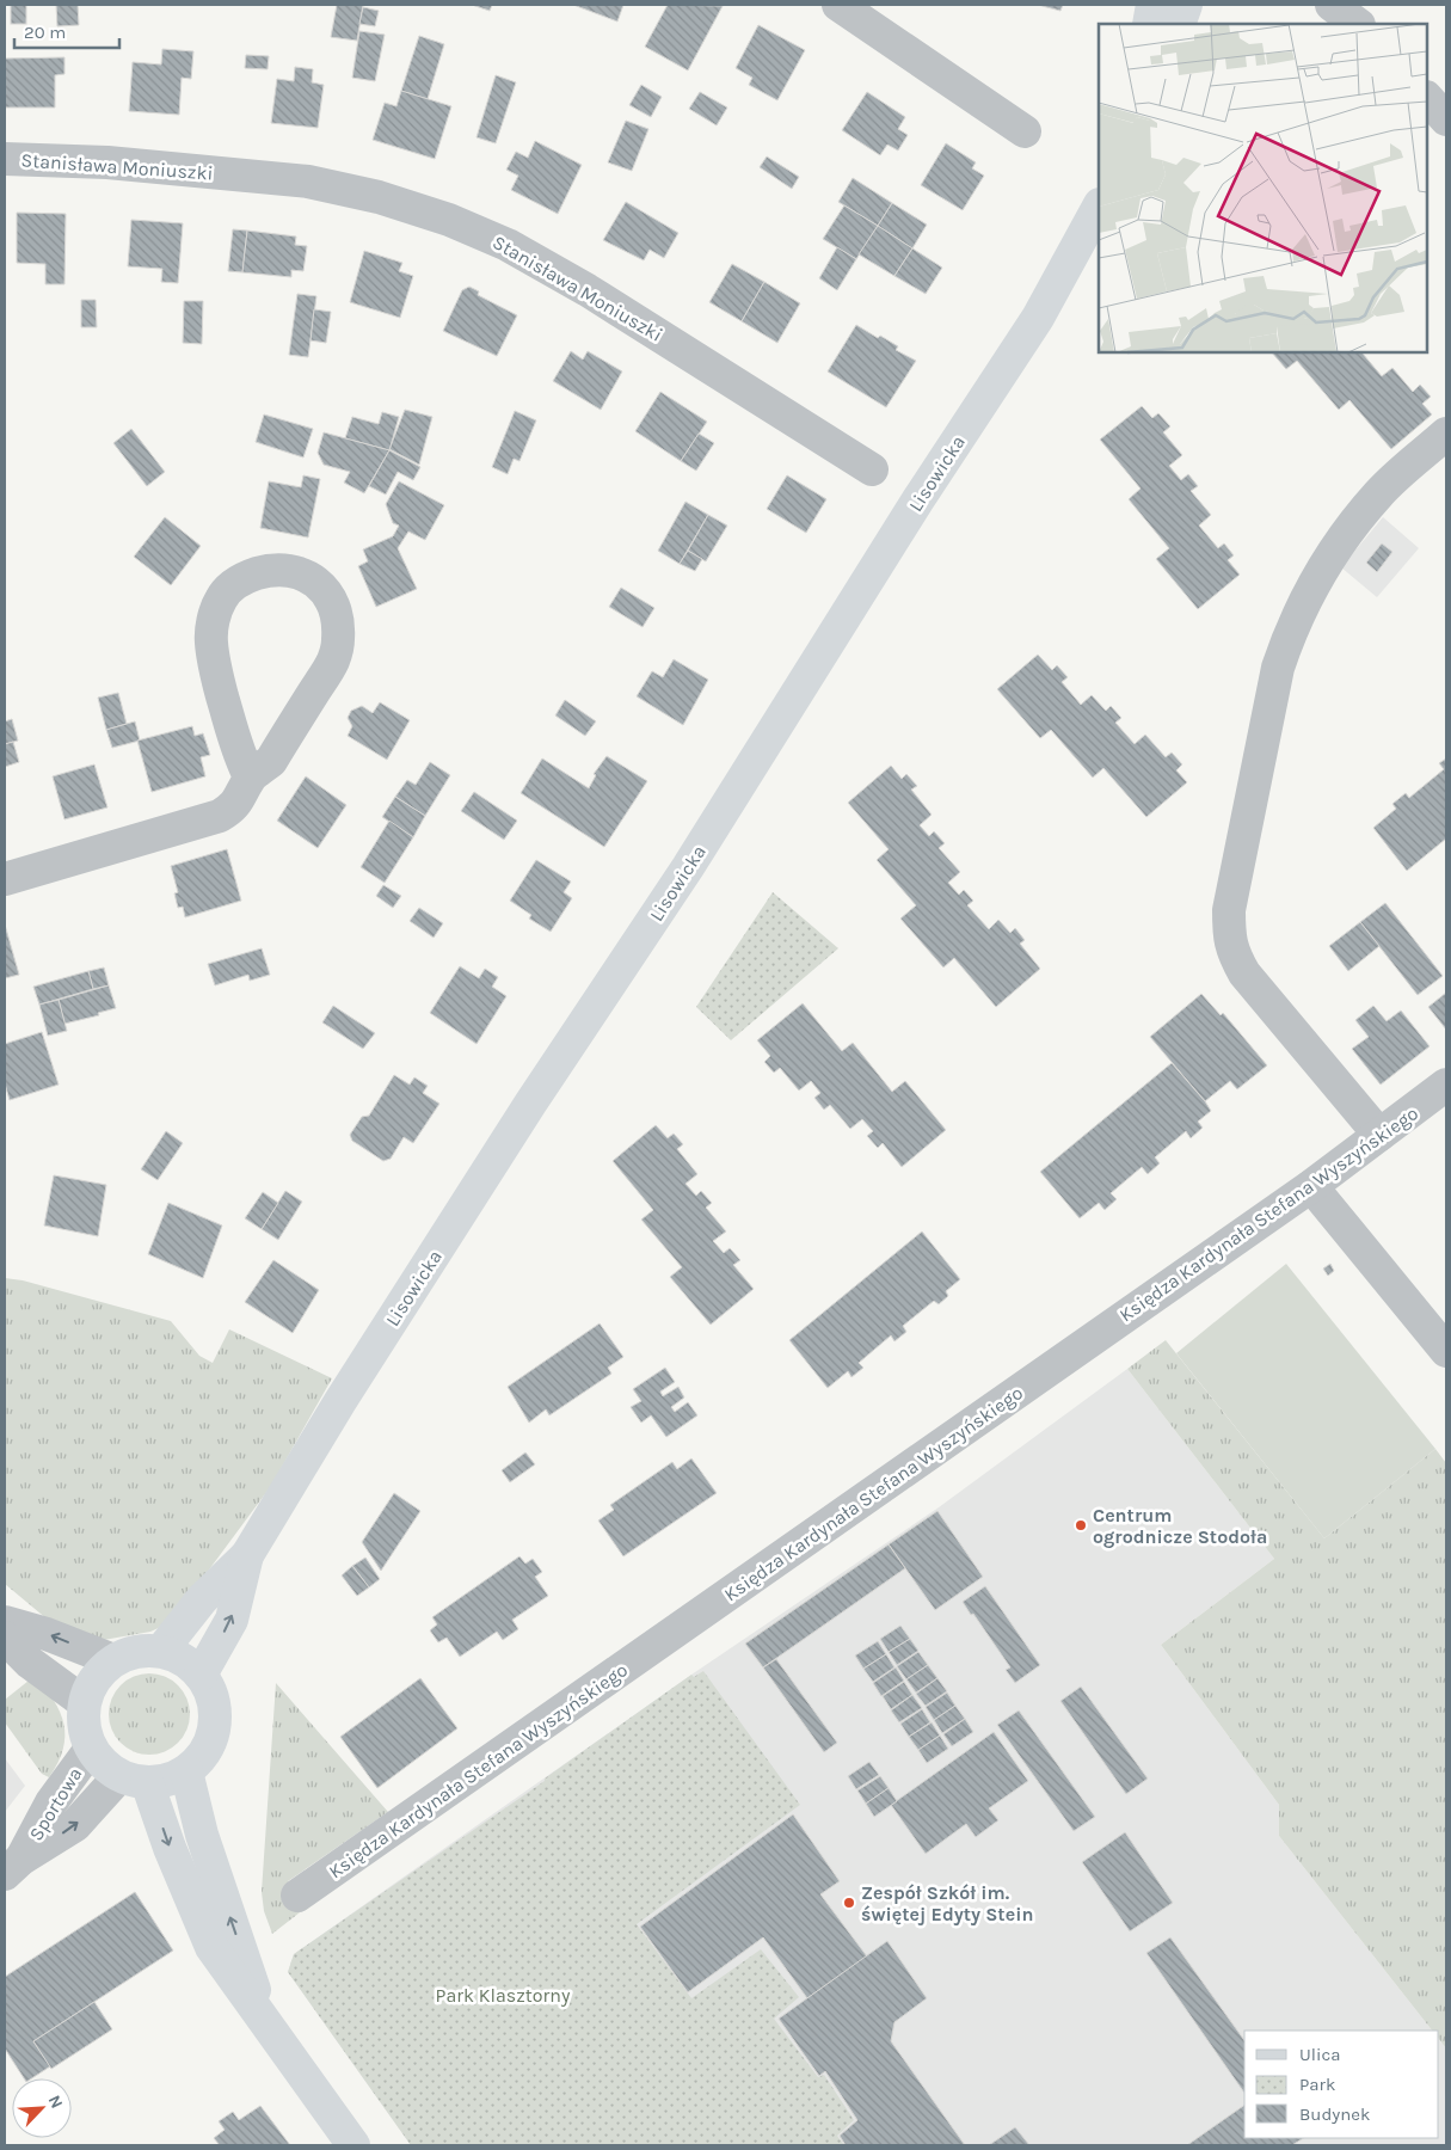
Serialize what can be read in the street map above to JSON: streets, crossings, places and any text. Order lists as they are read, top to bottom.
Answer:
{
  "streets": {
    "main road": ["Lisowicka"],
    "street": ["Stanisława Moniuszki", "Księdza Kardynała Stefana Wyszyńskiego", "Sportowa"]
  },
  "crossings": [
    ["Lisowicka", "Sportowa"]
  ],
  "parks": ["Park Klasztorny"],
  "places": ["Centrum ogrodnicze Stodoła", "Zespół Szkół im. świętej Edyty Stein"],
  "legend": ["Ulica", "Park", "Budynek"],
  "scale_bar": "20 m",
  "north": "top right"
}
